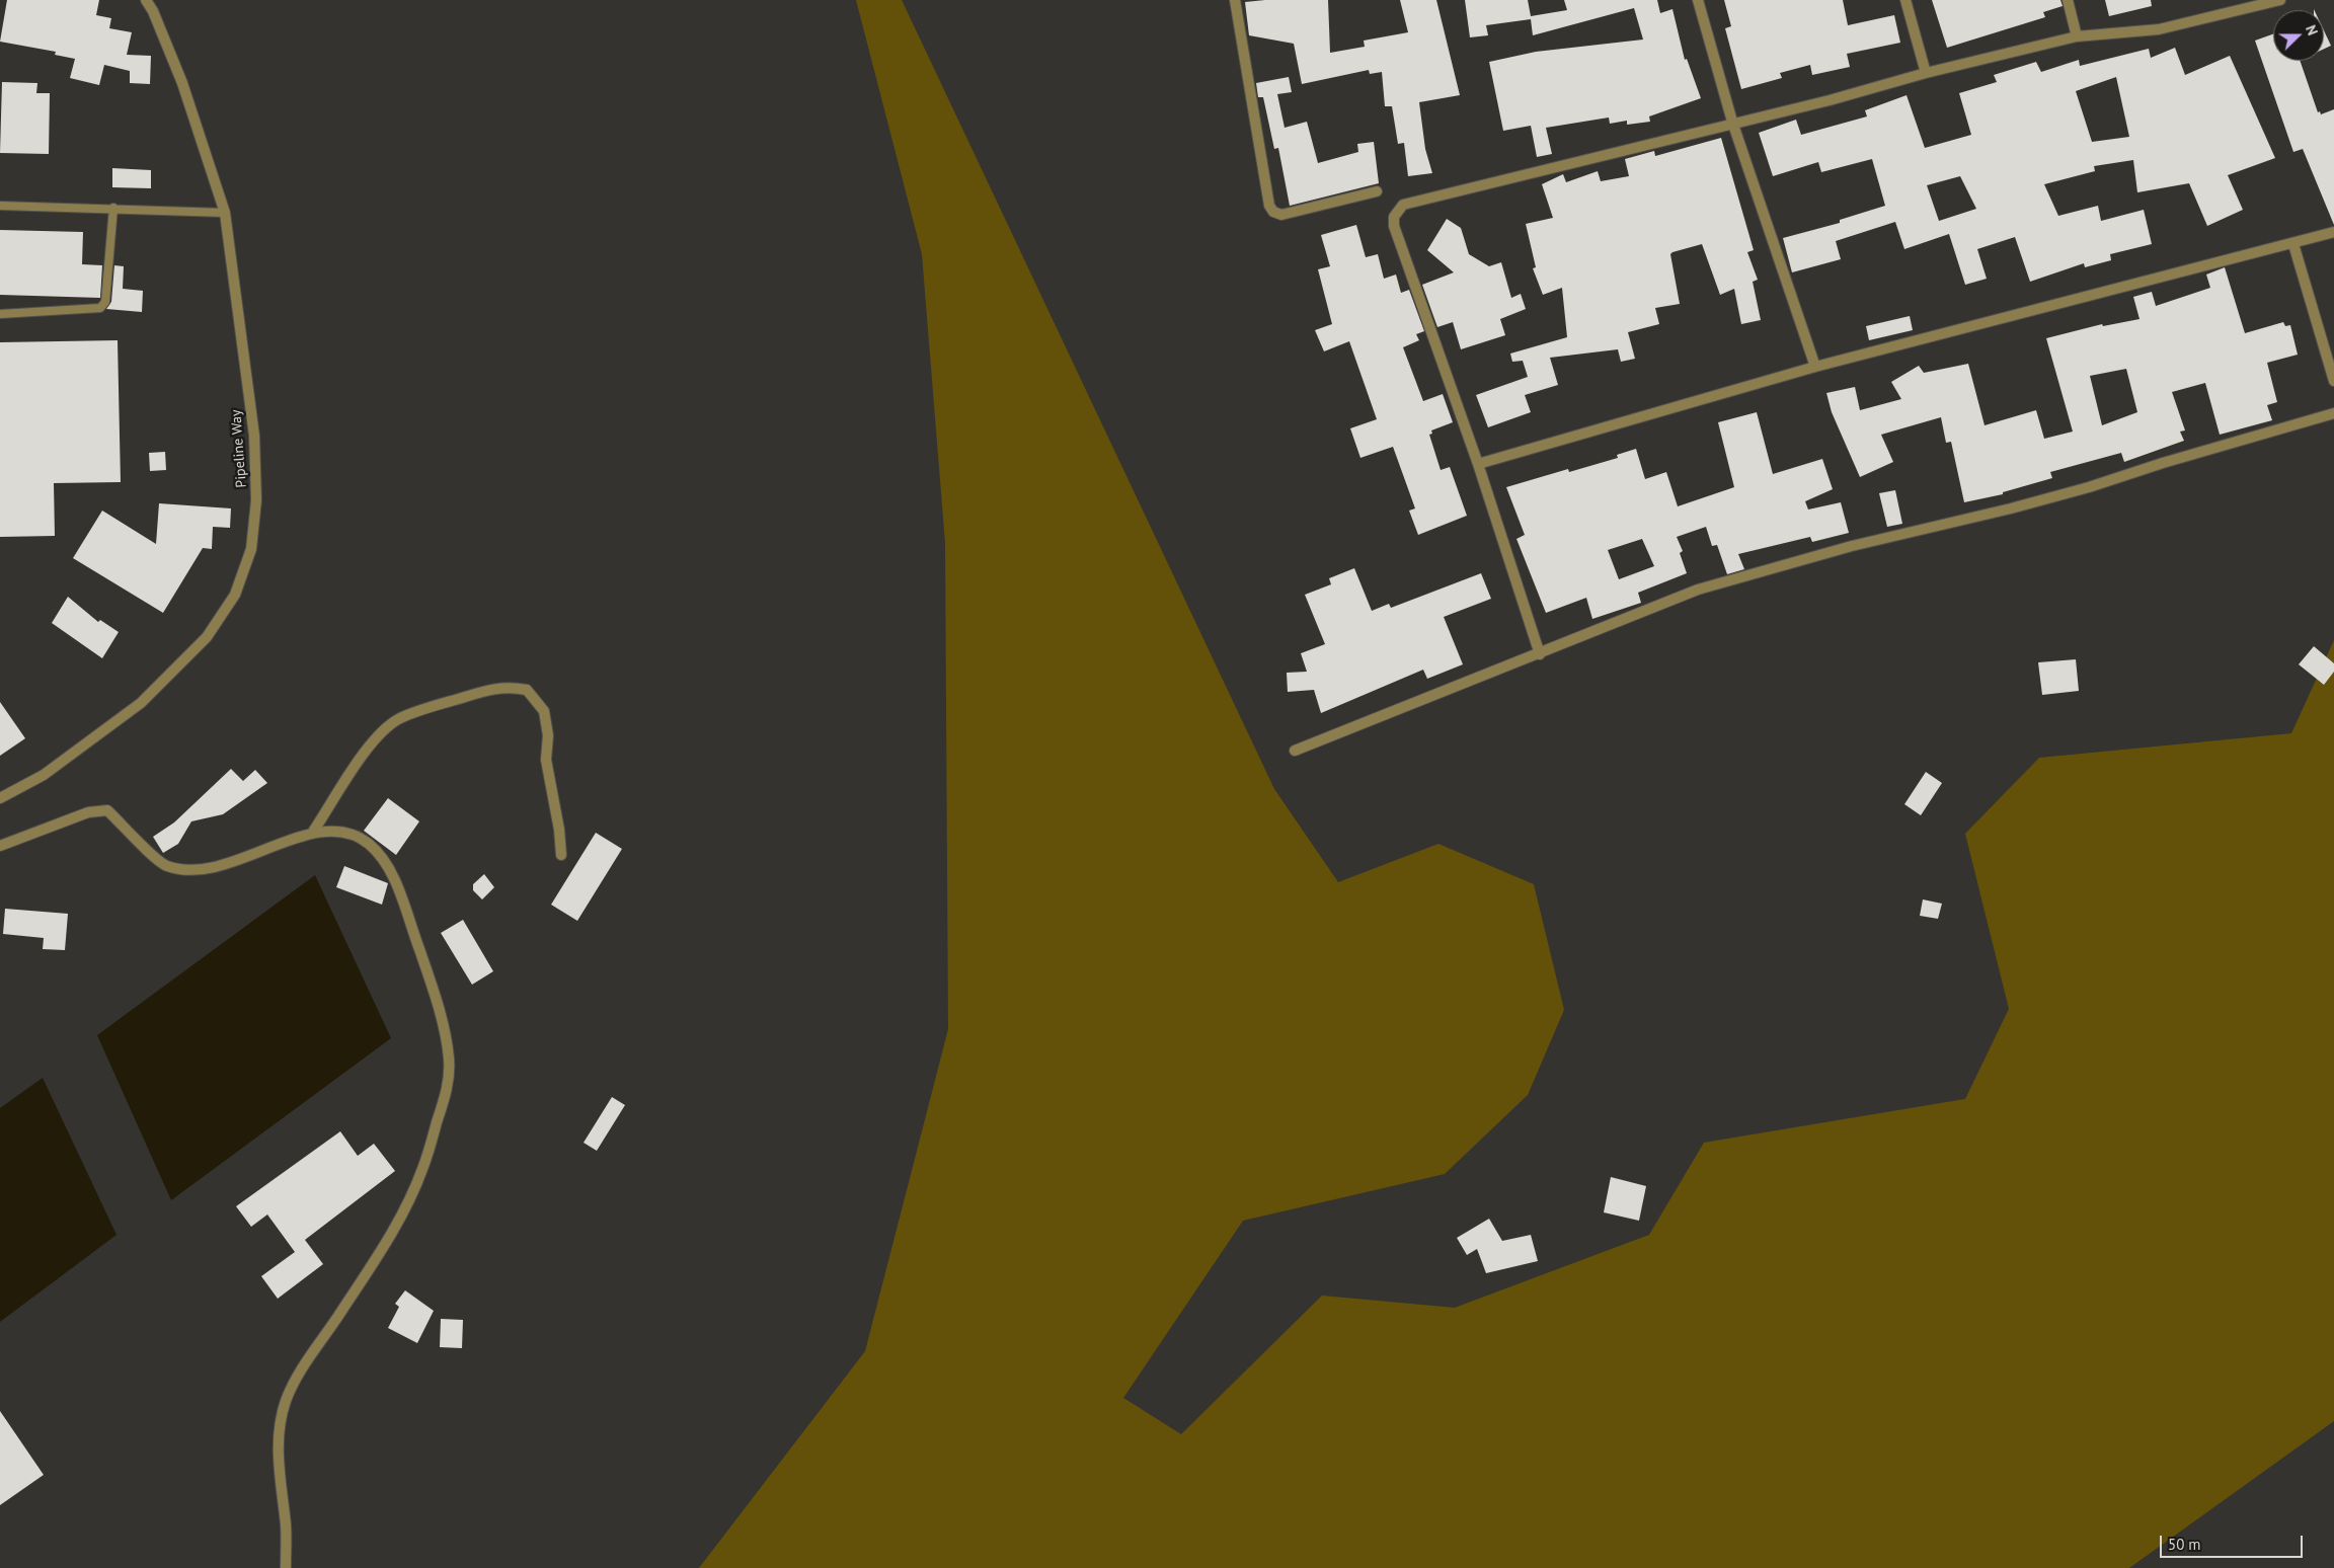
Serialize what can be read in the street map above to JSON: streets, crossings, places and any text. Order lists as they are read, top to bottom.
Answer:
{
  "streets": {
    "street": ["Pipeline Way"]
  },
  "scale_bar": "50 m",
  "north": "right"
}
